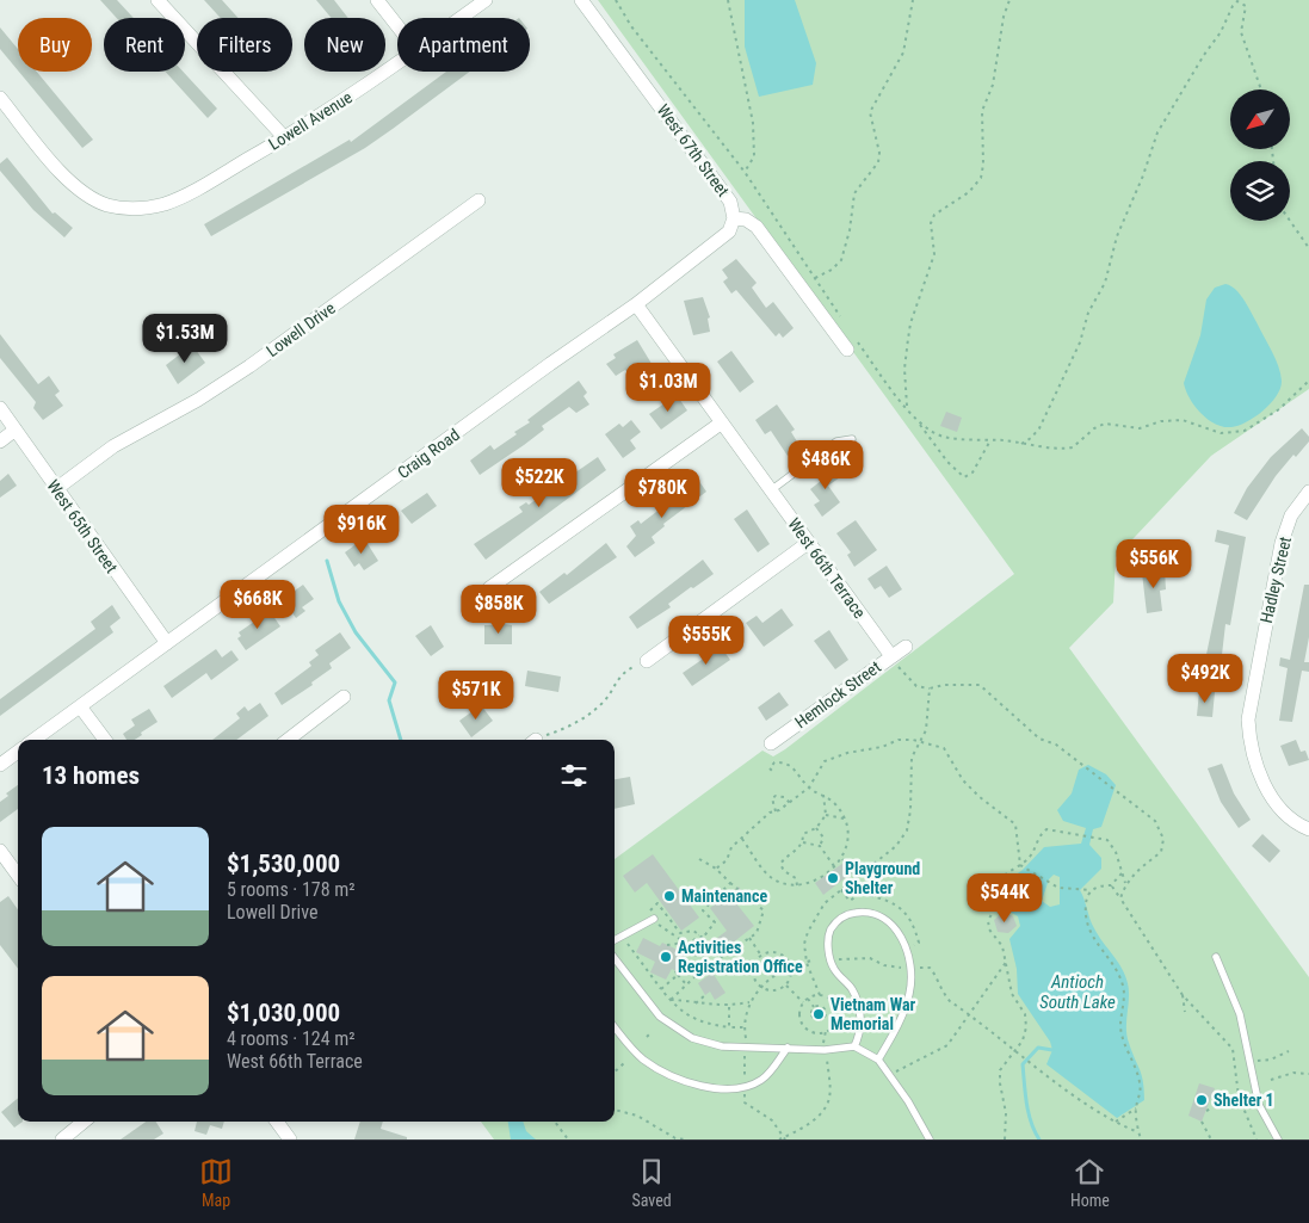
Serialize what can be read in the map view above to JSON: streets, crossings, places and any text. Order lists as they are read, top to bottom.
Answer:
{
  "streets": {
    "street": [
      "Lowell Avenue",
      "West 67th Street",
      "Lowell Drive",
      "Craig Road",
      "West 65th Street",
      "West 66th Terrace",
      "Hadley Street",
      "Hemlock Street"
    ]
  },
  "crossings": [
    ["West 67th Street", "Craig Road"],
    ["Lowell Drive", "West 65th Street"],
    ["Craig Road", "West 65th Street"],
    ["Craig Road", "West 66th Terrace"],
    ["West 66th Terrace", "Hemlock Street"]
  ],
  "water": ["Antioch South Lake"],
  "places": [
    "Playground Shelter",
    "Maintenance",
    "Activities Registration Office",
    "Vietnam War Memorial",
    "Shelter 1"
  ],
  "north": "bottom left",
  "page": {
    "chip": [
      "Buy",
      "Rent",
      "Filters",
      "New",
      "Apartment"
    ],
    "price": [
      "$1.53M",
      "$1.03M",
      "$486K",
      "$522K",
      "$780K",
      "$916K",
      "$556K",
      "$668K",
      "$858K",
      "$555K",
      "$492K",
      "$571K",
      "$544K"
    ],
    "heading": "13 homes",
    "list": [
      {
        "name": "$1,530,000",
        "note": "5 rooms · 178 m² · Lowell Drive"
      },
      {
        "name": "$1,030,000",
        "note": "4 rooms · 124 m² · West 66th Terrace"
      }
    ],
    "tabs": ["Map", "Saved", "Home"]
  }
}
